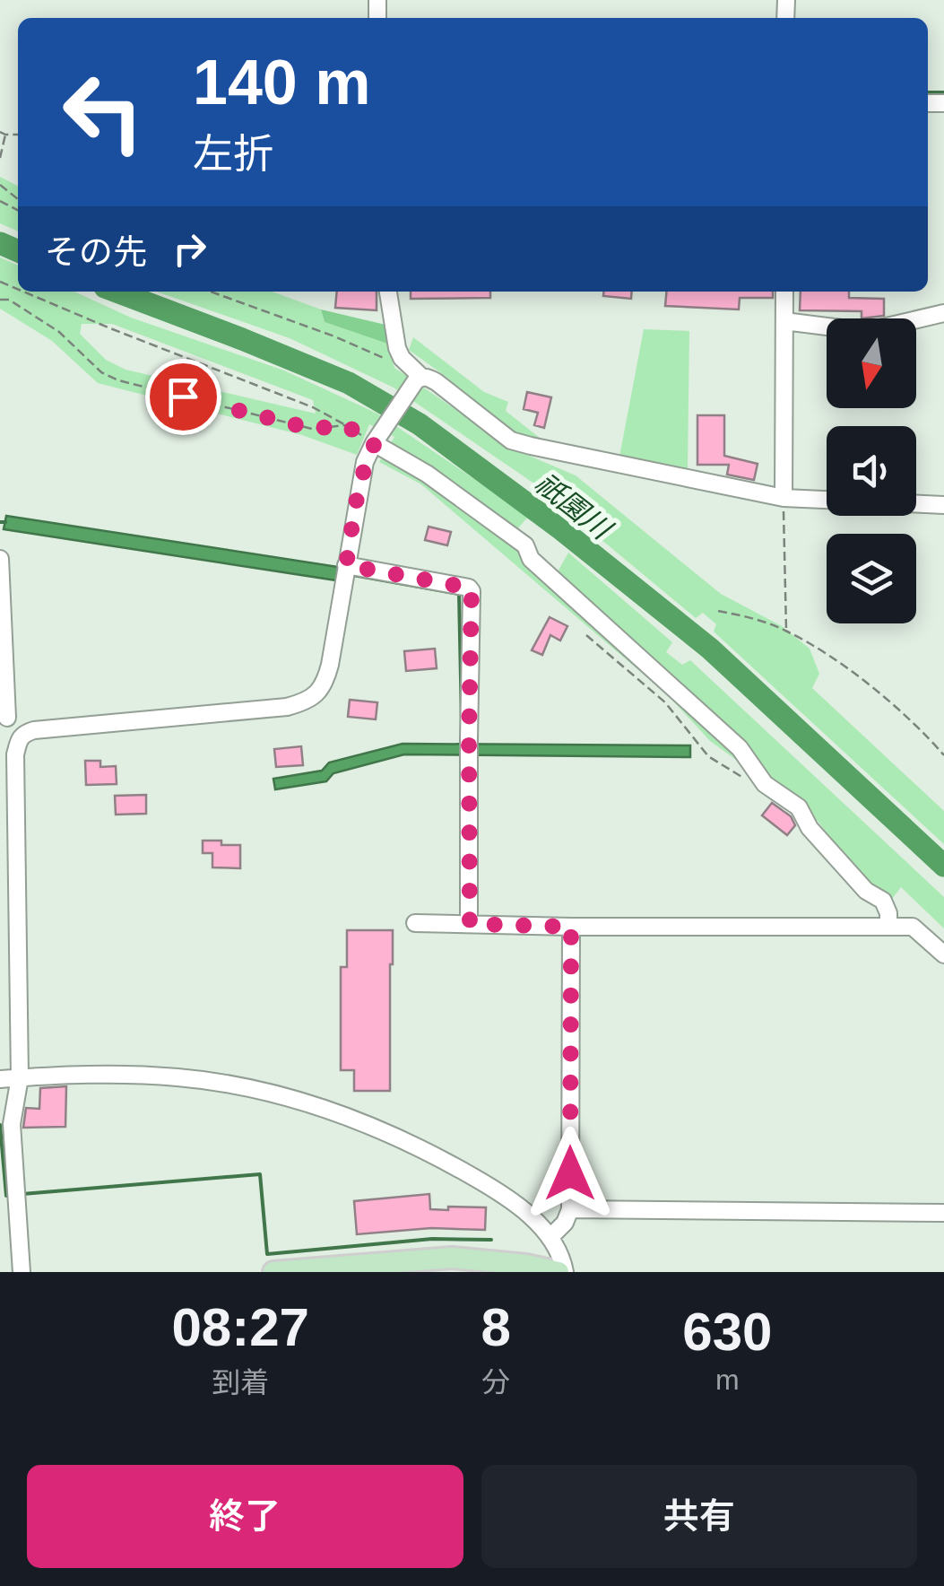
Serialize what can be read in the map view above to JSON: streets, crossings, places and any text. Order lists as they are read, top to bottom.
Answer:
{
  "water": ["祇園川"],
  "north": "bottom",
  "page": {
    "turn": ["140 m", "左折"],
    "then": "その先",
    "eta": [
      "08:27",
      "到着",
      "8",
      "分",
      "630",
      "m"
    ],
    "buttons": ["終了", "共有"]
  }
}
